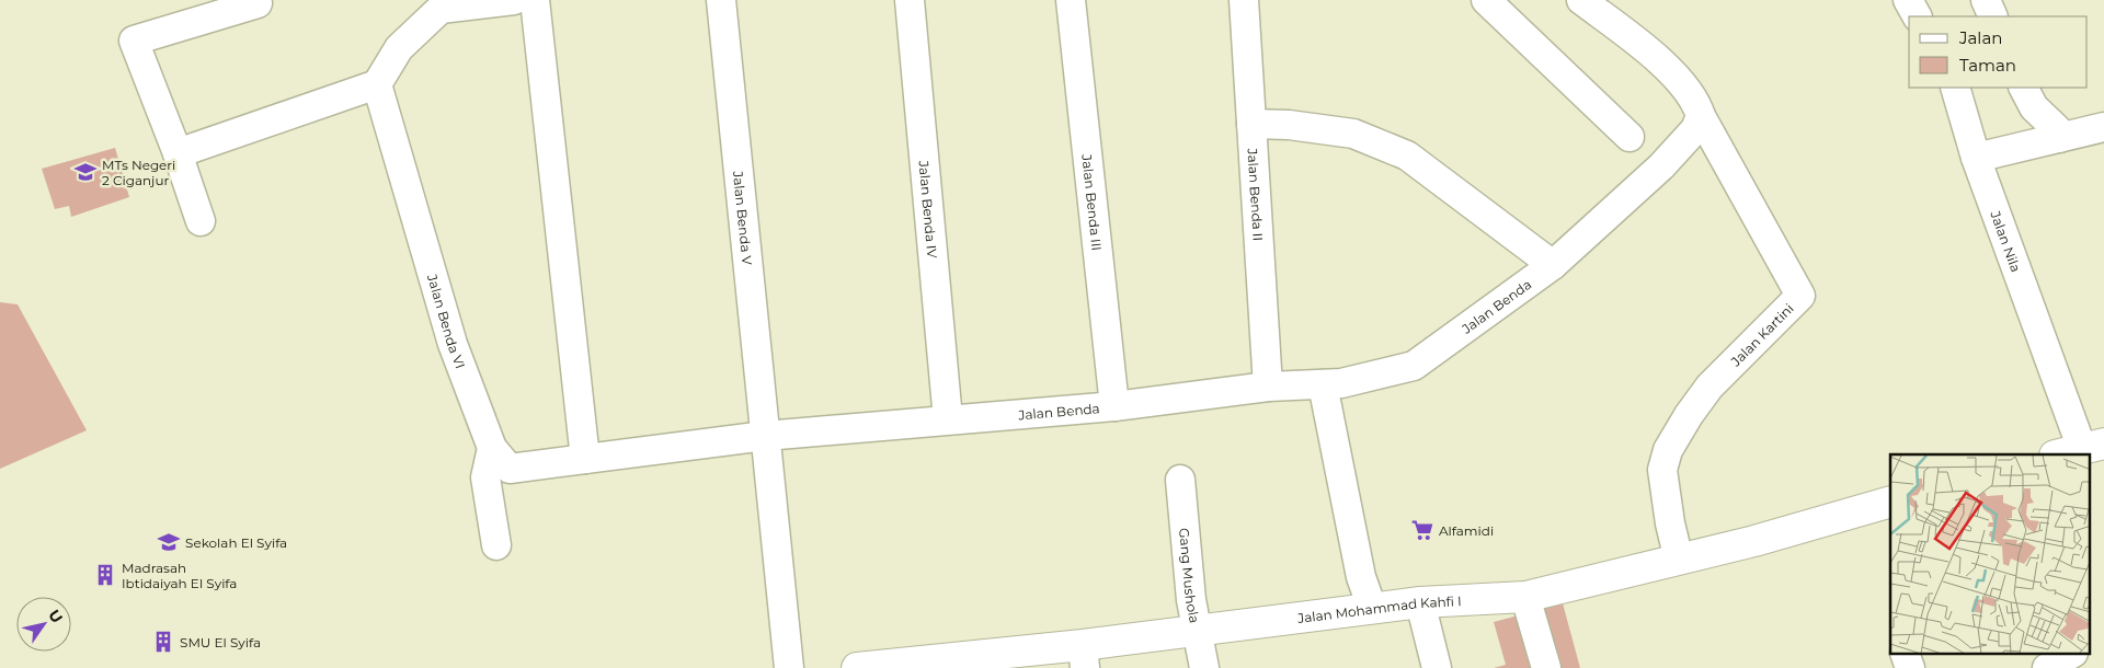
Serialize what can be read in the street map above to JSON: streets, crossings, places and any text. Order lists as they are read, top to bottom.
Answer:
{
  "streets": {
    "main road": ["Jalan Mohammad Kahfi I"],
    "street": [
      "Jalan Benda II",
      "Jalan Benda III",
      "Jalan Benda IV",
      "Jalan Benda V",
      "Jalan Nila",
      "Jalan Benda",
      "Jalan Benda VI",
      "Jalan Kartini",
      "Gang Mushola"
    ]
  },
  "crossings": [
    ["Jalan Benda II", "Jalan Benda"],
    ["Jalan Benda III", "Jalan Benda"],
    ["Jalan Benda IV", "Jalan Benda"],
    ["Jalan Benda V", "Jalan Benda"],
    ["Jalan Benda V", "Jalan Benda VI"],
    ["Jalan Benda", "Jalan Benda VI"],
    ["Jalan Benda", "Jalan Kartini"],
    ["Jalan Kartini", "Jalan Mohammad Kahfi I"],
    ["Gang Mushola", "Jalan Mohammad Kahfi I"]
  ],
  "places": {
    "school or university": ["MTs Negeri 2 Ciganjur", "Sekolah El Syifa"],
    "supermarket": ["Alfamidi"],
    "building": ["Madrasah Ibtidaiyah El Syifa", "SMU El Syifa"]
  },
  "legend": ["Jalan", "Taman"],
  "north": "top right"
}
